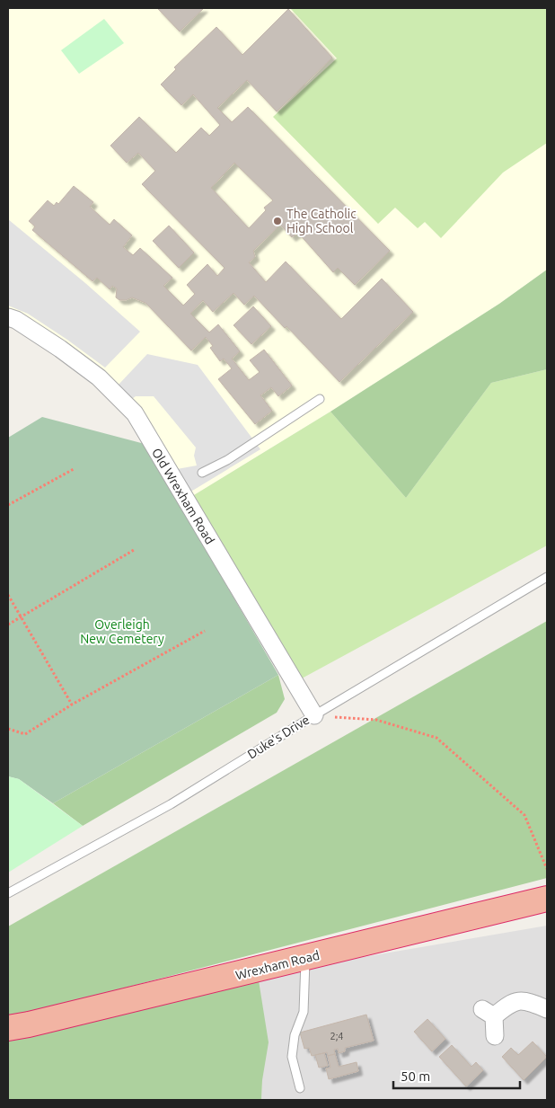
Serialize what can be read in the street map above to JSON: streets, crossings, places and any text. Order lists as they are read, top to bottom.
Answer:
{
  "streets": {
    "highway": ["Wrexham Road"],
    "street": ["Old Wrexham Road"],
    "lane": ["Duke's Drive"]
  },
  "crossings": [
    ["Old Wrexham Road", "Duke's Drive"]
  ],
  "parks": ["Overleigh New Cemetery"],
  "places": ["The Catholic High School"],
  "house_numbers": ["2;4"],
  "scale_bar": "50 m"
}
